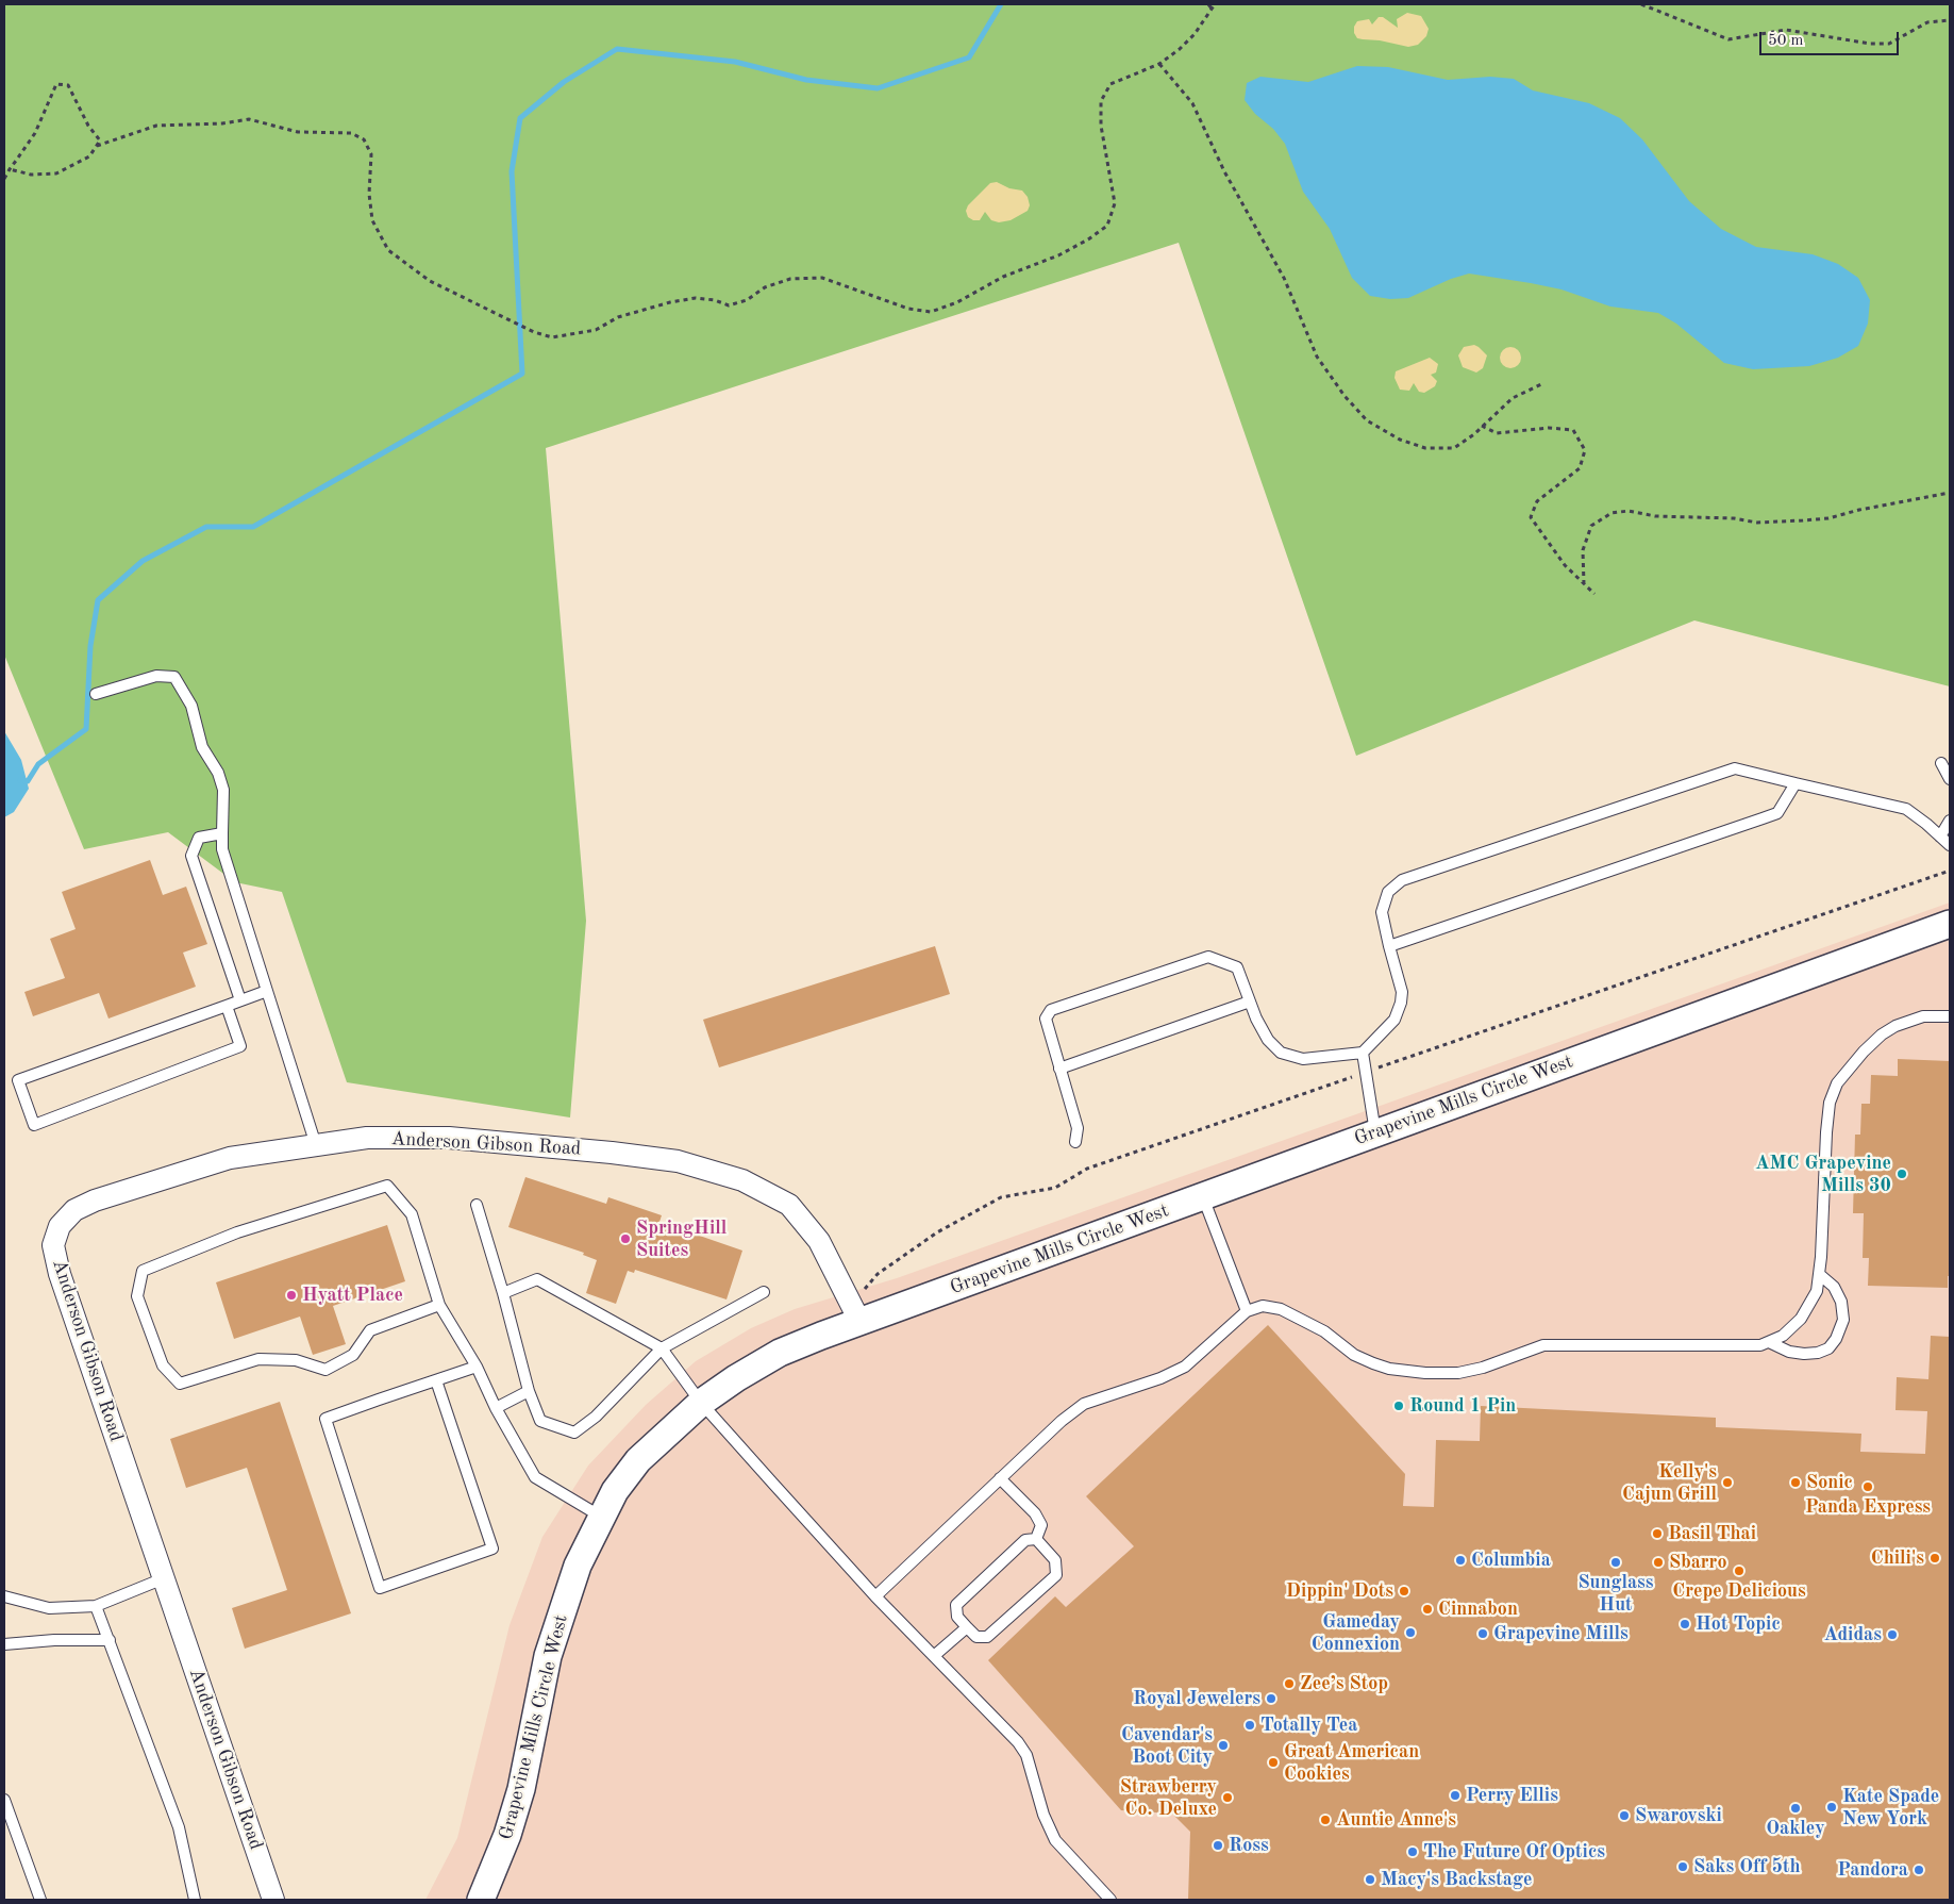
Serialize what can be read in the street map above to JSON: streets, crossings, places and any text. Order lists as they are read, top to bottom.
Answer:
{
  "streets": {
    "street": ["Grapevine Mills Circle West", "Anderson Gibson Road"]
  },
  "crossings": [
    ["Grapevine Mills Circle West", "Anderson Gibson Road"]
  ],
  "places": [
    "AMC Grapevine Mills 30",
    "SpringHill Suites",
    "Hyatt Place",
    "Round 1 Pin",
    "Kelly's Cajun Grill",
    "Sonic",
    "Panda Express",
    "Basil Thai",
    "Chili's",
    "Columbia",
    "Sunglass Hut",
    "Sbarro",
    "Crepe Delicious",
    "Dippin' Dots",
    "Cinnabon",
    "Hot Topic",
    "Gameday Connexion",
    "Grapevine Mills",
    "Adidas",
    "Zee’s Stop",
    "Royal Jewelers",
    "Totally Tea",
    "Cavendar's Boot City",
    "Great American Cookies",
    "Perry Ellis",
    "Strawberry Co. Deluxe",
    "Kate Spade New York",
    "Oakley",
    "Swarovski",
    "Auntie Anne's",
    "Ross",
    "The Future Of Optics",
    "Saks Off 5th",
    "Pandora",
    "Macy's Backstage"
  ],
  "scale_bar": "50 m"
}
